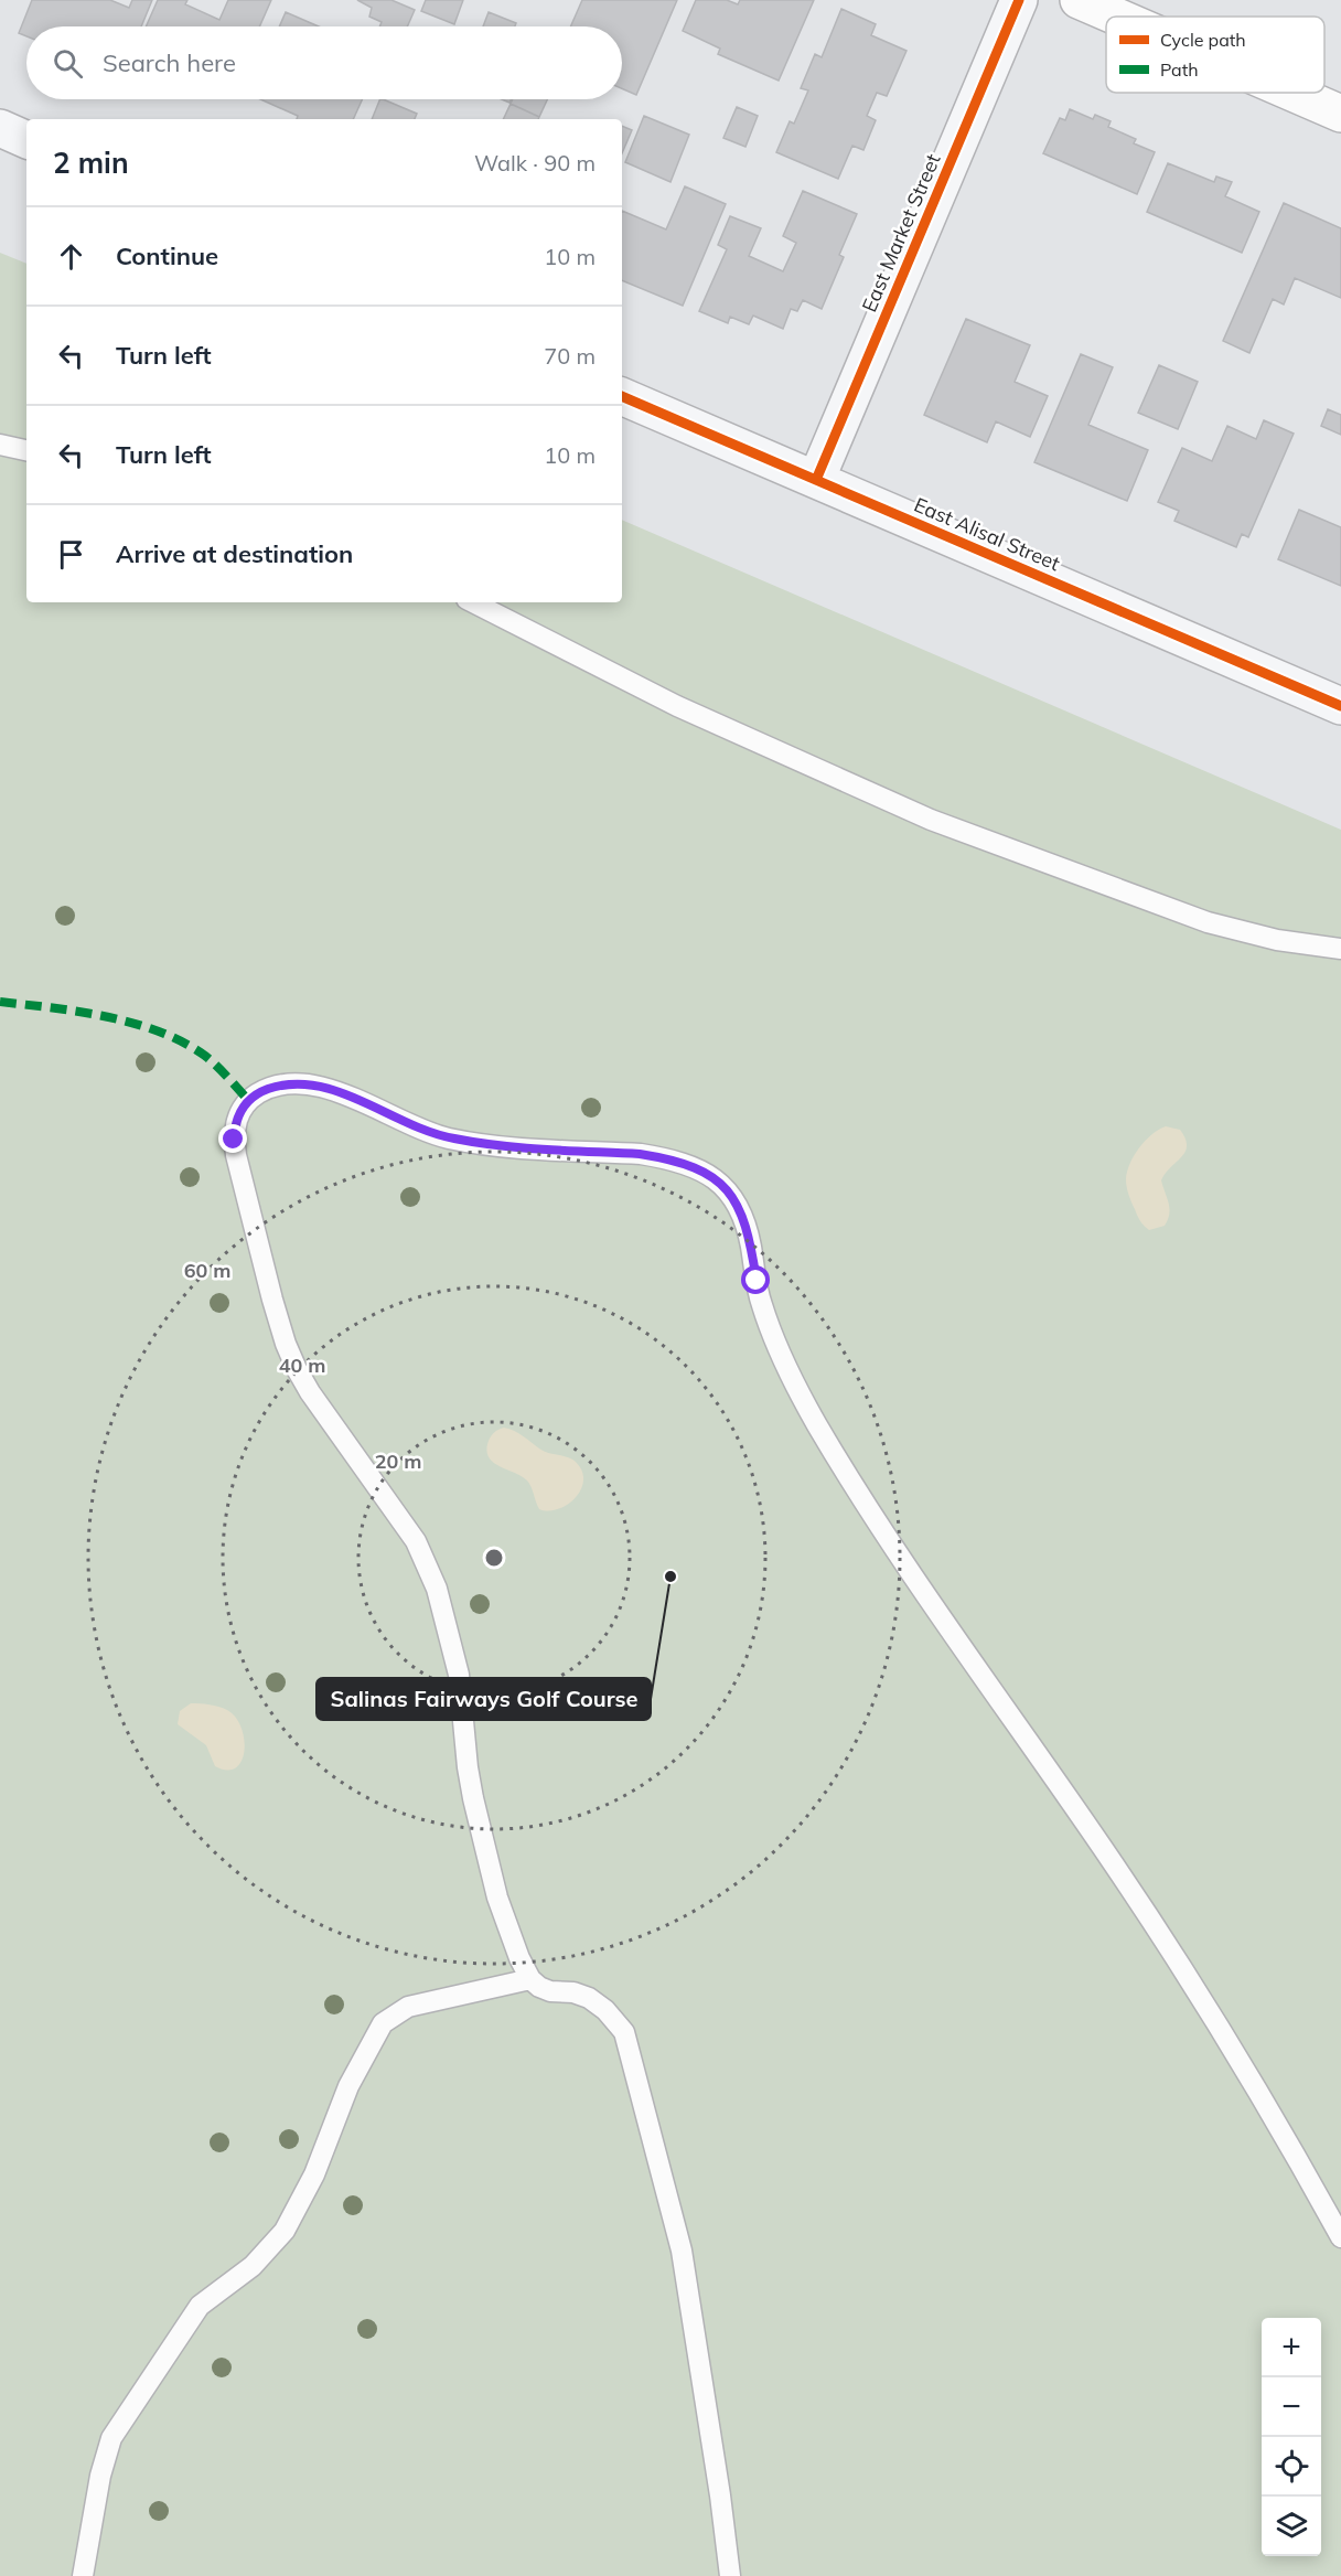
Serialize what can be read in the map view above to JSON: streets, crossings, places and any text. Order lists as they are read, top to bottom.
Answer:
{
  "streets": {
    "street": ["East Market Street", "East Alisal Street"]
  },
  "crossings": [
    ["East Market Street", "East Alisal Street"]
  ],
  "places": ["Salinas Fairways Golf Course"],
  "legend": ["Cycle path", "Path"],
  "page": {
    "search": "Search here",
    "heading": ["2 min", "Walk · 90 m"],
    "list": [
      ["Continue", "10 m"],
      ["Turn left", "70 m"],
      ["Turn left", "10 m"],
      "Arrive at destination"
    ],
    "map_buttons": ["+", "−"]
  },
  "rings": ["60 m", "40 m", "20 m"]
}
